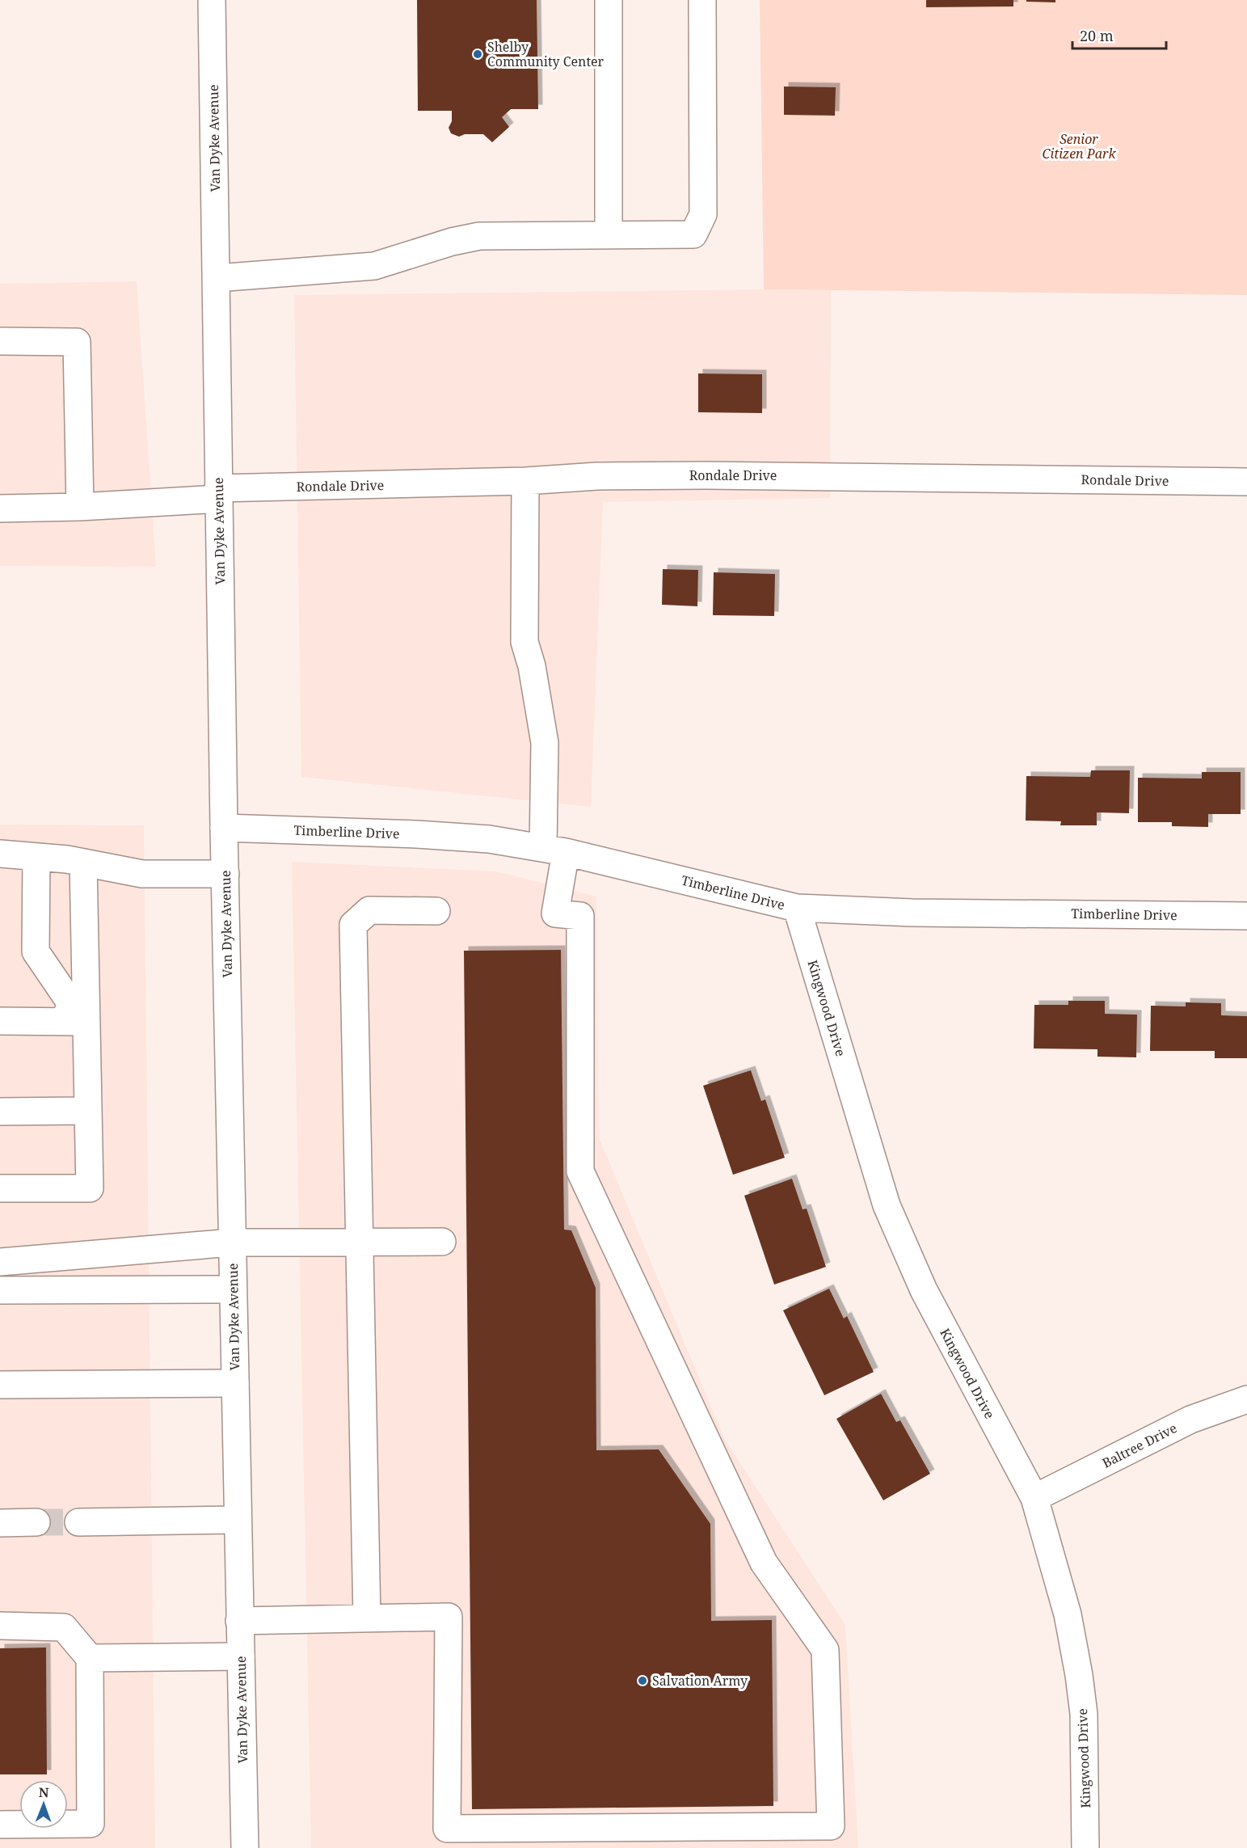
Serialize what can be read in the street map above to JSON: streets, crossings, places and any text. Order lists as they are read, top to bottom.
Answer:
{
  "streets": {
    "street": [
      "Van Dyke Avenue",
      "Rondale Drive",
      "Timberline Drive",
      "Kingwood Drive",
      "Baltree Drive"
    ]
  },
  "crossings": [
    ["Van Dyke Avenue", "Rondale Drive"],
    ["Van Dyke Avenue", "Timberline Drive"],
    ["Timberline Drive", "Kingwood Drive"],
    ["Kingwood Drive", "Baltree Drive"]
  ],
  "parks": ["Senior Citizen Park"],
  "places": ["Shelby Community Center", "Salvation Army"],
  "scale_bar": "20 m",
  "north": "top"
}
